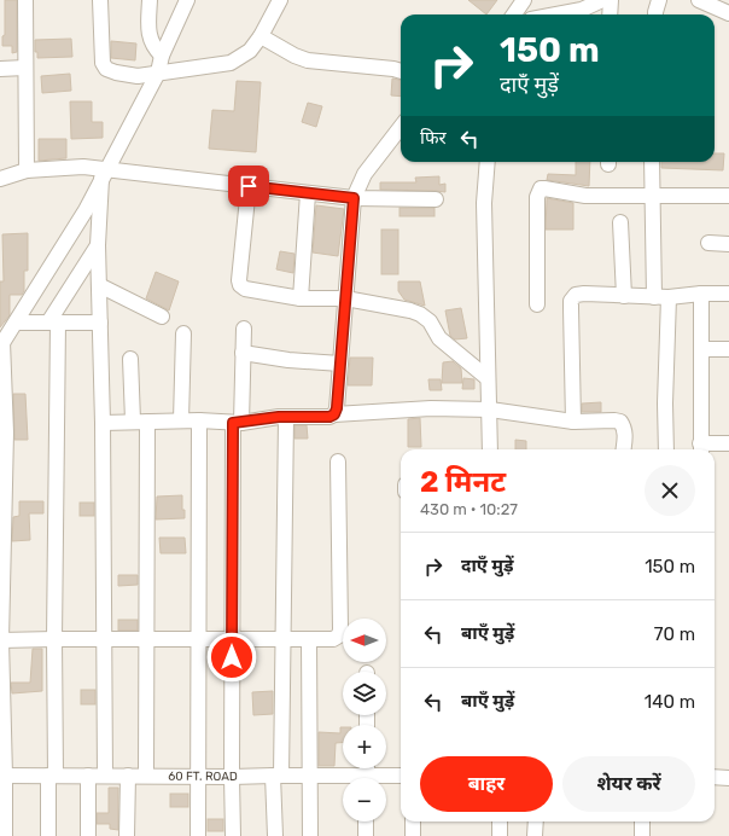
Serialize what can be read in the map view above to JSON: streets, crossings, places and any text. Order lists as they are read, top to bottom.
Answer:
{
  "streets": {
    "street": ["60 FT. ROAD"]
  },
  "north": "left",
  "page": {
    "turn": ["150 m", "दाएँ मुड़ें"],
    "then": "फिर",
    "heading": ["2 मिनट", "430 m · 10:27"],
    "list": [
      {
        "name": "दाएँ मुड़ें",
        "value": "150 m"
      },
      {
        "name": "बाएँ मुड़ें",
        "value": "70 m"
      },
      {
        "name": "बाएँ मुड़ें",
        "value": "140 m"
      }
    ],
    "map_buttons": ["+", "−"],
    "buttons": ["बाहर", "शेयर करें"]
  }
}
